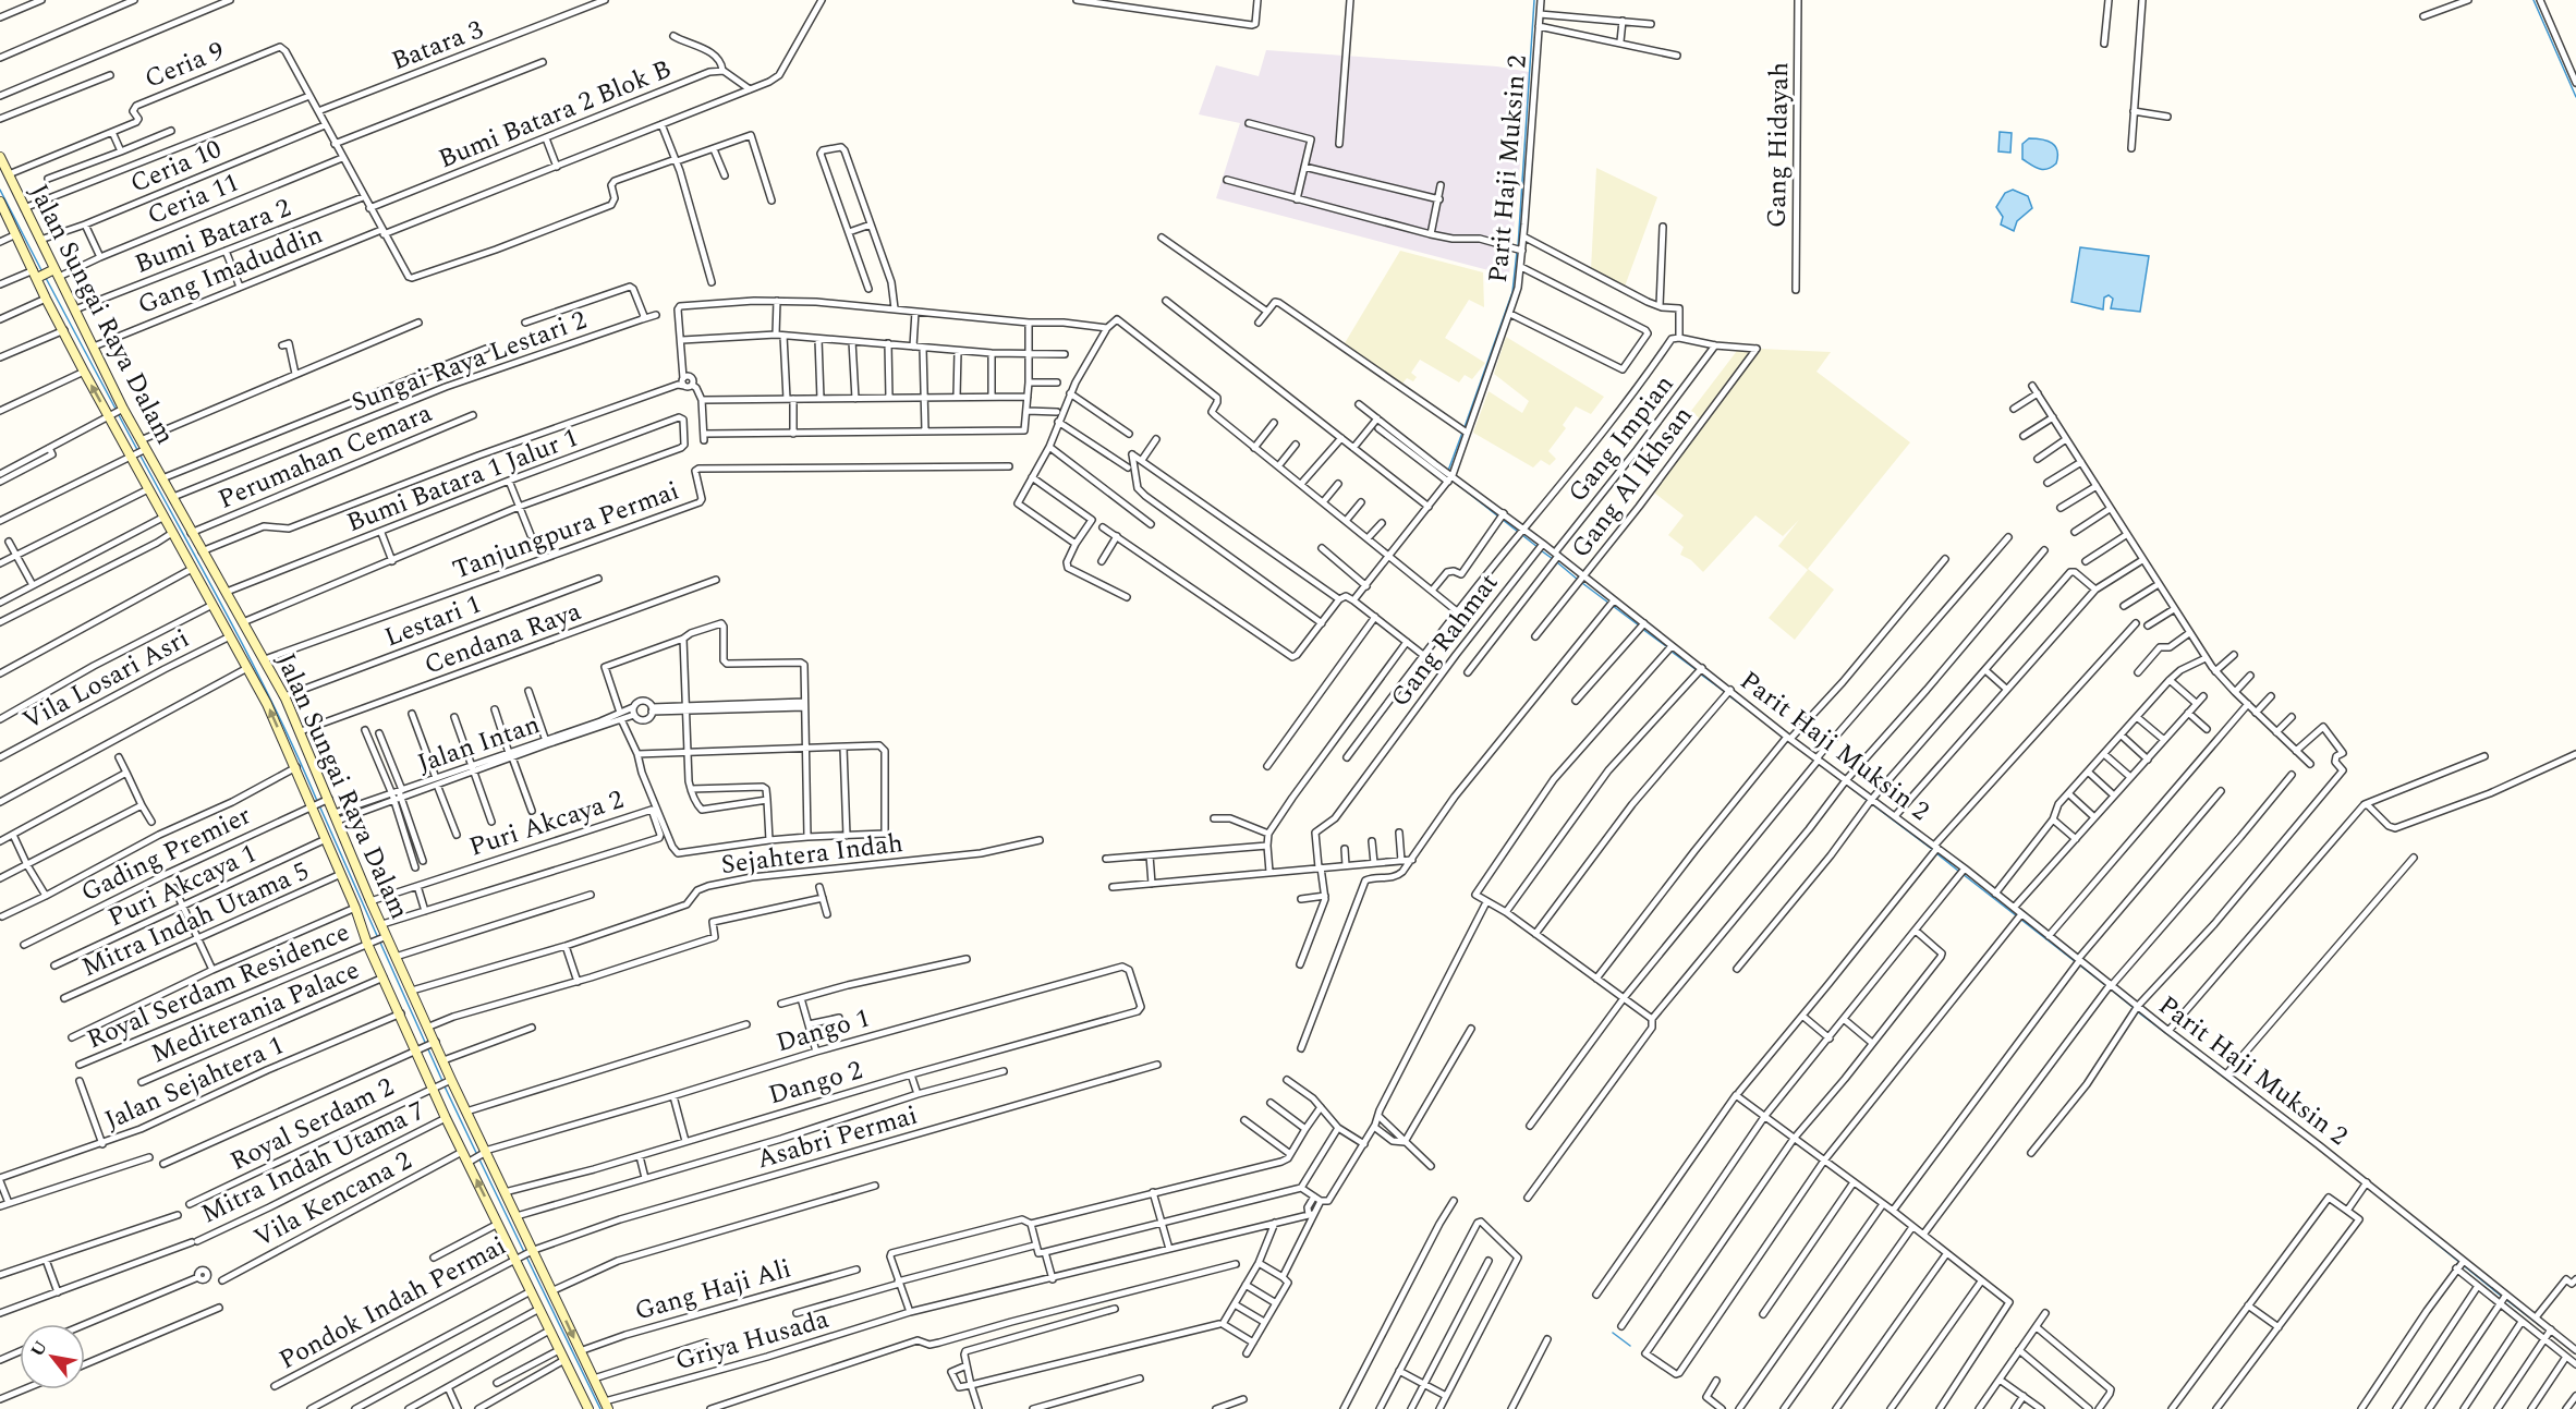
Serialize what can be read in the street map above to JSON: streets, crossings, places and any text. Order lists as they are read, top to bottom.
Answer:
{
  "streets": {
    "street": [
      "Batara 3",
      "Ceria 9",
      "Bumi Batara 2 Blok B",
      "Gang Hidayah",
      "Ceria 10",
      "Parit Haji Muksin 2",
      "Ceria 11",
      "Bumi Batara 2",
      "Gang Imaduddin",
      "Jalan Sungai Raya Dalam",
      "Sungai Raya Lestari 2",
      "Gang Impian",
      "Perumahan Cemara",
      "Bumi Batara 1 Jalur 1",
      "Gang Al Ikhsan",
      "Tanjungpura Permai",
      "Lestari 1",
      "Cendana Raya",
      "Gang Rahmat",
      "Vila Losari Asri",
      "Jalan Intan",
      "Puri Akcaya 2",
      "Gading Premier",
      "Sejahtera Indah",
      "Puri Akcaya 1",
      "Mitra Indah Utama 5",
      "Royal Serdam Residence",
      "Mediterania Palace",
      "Dango 1",
      "Jalan Sejahtera 1",
      "Dango 2",
      "Royal Serdam 2",
      "Asabri Permai",
      "Mitra Indah Utama 7",
      "Vila Kencana 2",
      "Gang Haji Ali",
      "Pondok Indah Permai",
      "Griya Husada"
    ]
  },
  "crossings": [
    ["Ceria 9", "Jalan Sungai Raya Dalam"],
    ["Ceria 10", "Jalan Sungai Raya Dalam"],
    ["Parit Haji Muksin 2", "Gang Impian"],
    ["Parit Haji Muksin 2", "Gang Al Ikhsan"],
    ["Parit Haji Muksin 2", "Gang Rahmat"],
    ["Ceria 11", "Jalan Sungai Raya Dalam"],
    ["Bumi Batara 2", "Jalan Sungai Raya Dalam"],
    ["Gang Imaduddin", "Jalan Sungai Raya Dalam"],
    ["Jalan Sungai Raya Dalam", "Sungai Raya Lestari 2"],
    ["Jalan Sungai Raya Dalam", "Perumahan Cemara"],
    ["Jalan Sungai Raya Dalam", "Bumi Batara 1 Jalur 1"],
    ["Jalan Sungai Raya Dalam", "Tanjungpura Permai"],
    ["Jalan Sungai Raya Dalam", "Lestari 1"],
    ["Jalan Sungai Raya Dalam", "Cendana Raya"],
    ["Jalan Sungai Raya Dalam", "Jalan Intan"],
    ["Jalan Sungai Raya Dalam", "Puri Akcaya 2"],
    ["Jalan Sungai Raya Dalam", "Gading Premier"],
    ["Jalan Sungai Raya Dalam", "Sejahtera Indah"],
    ["Jalan Sungai Raya Dalam", "Royal Serdam Residence"],
    ["Jalan Sungai Raya Dalam", "Dango 1"],
    ["Jalan Sungai Raya Dalam", "Dango 2"],
    ["Jalan Sungai Raya Dalam", "Royal Serdam 2"],
    ["Jalan Sungai Raya Dalam", "Asabri Permai"],
    ["Jalan Sungai Raya Dalam", "Gang Haji Ali"],
    ["Jalan Sungai Raya Dalam", "Pondok Indah Permai"],
    ["Jalan Sungai Raya Dalam", "Griya Husada"],
    ["Gang Impian", "Gang Al Ikhsan"],
    ["Dango 1", "Dango 2"],
    ["Asabri Permai", "Pondok Indah Permai"]
  ],
  "north": "top left"
}
